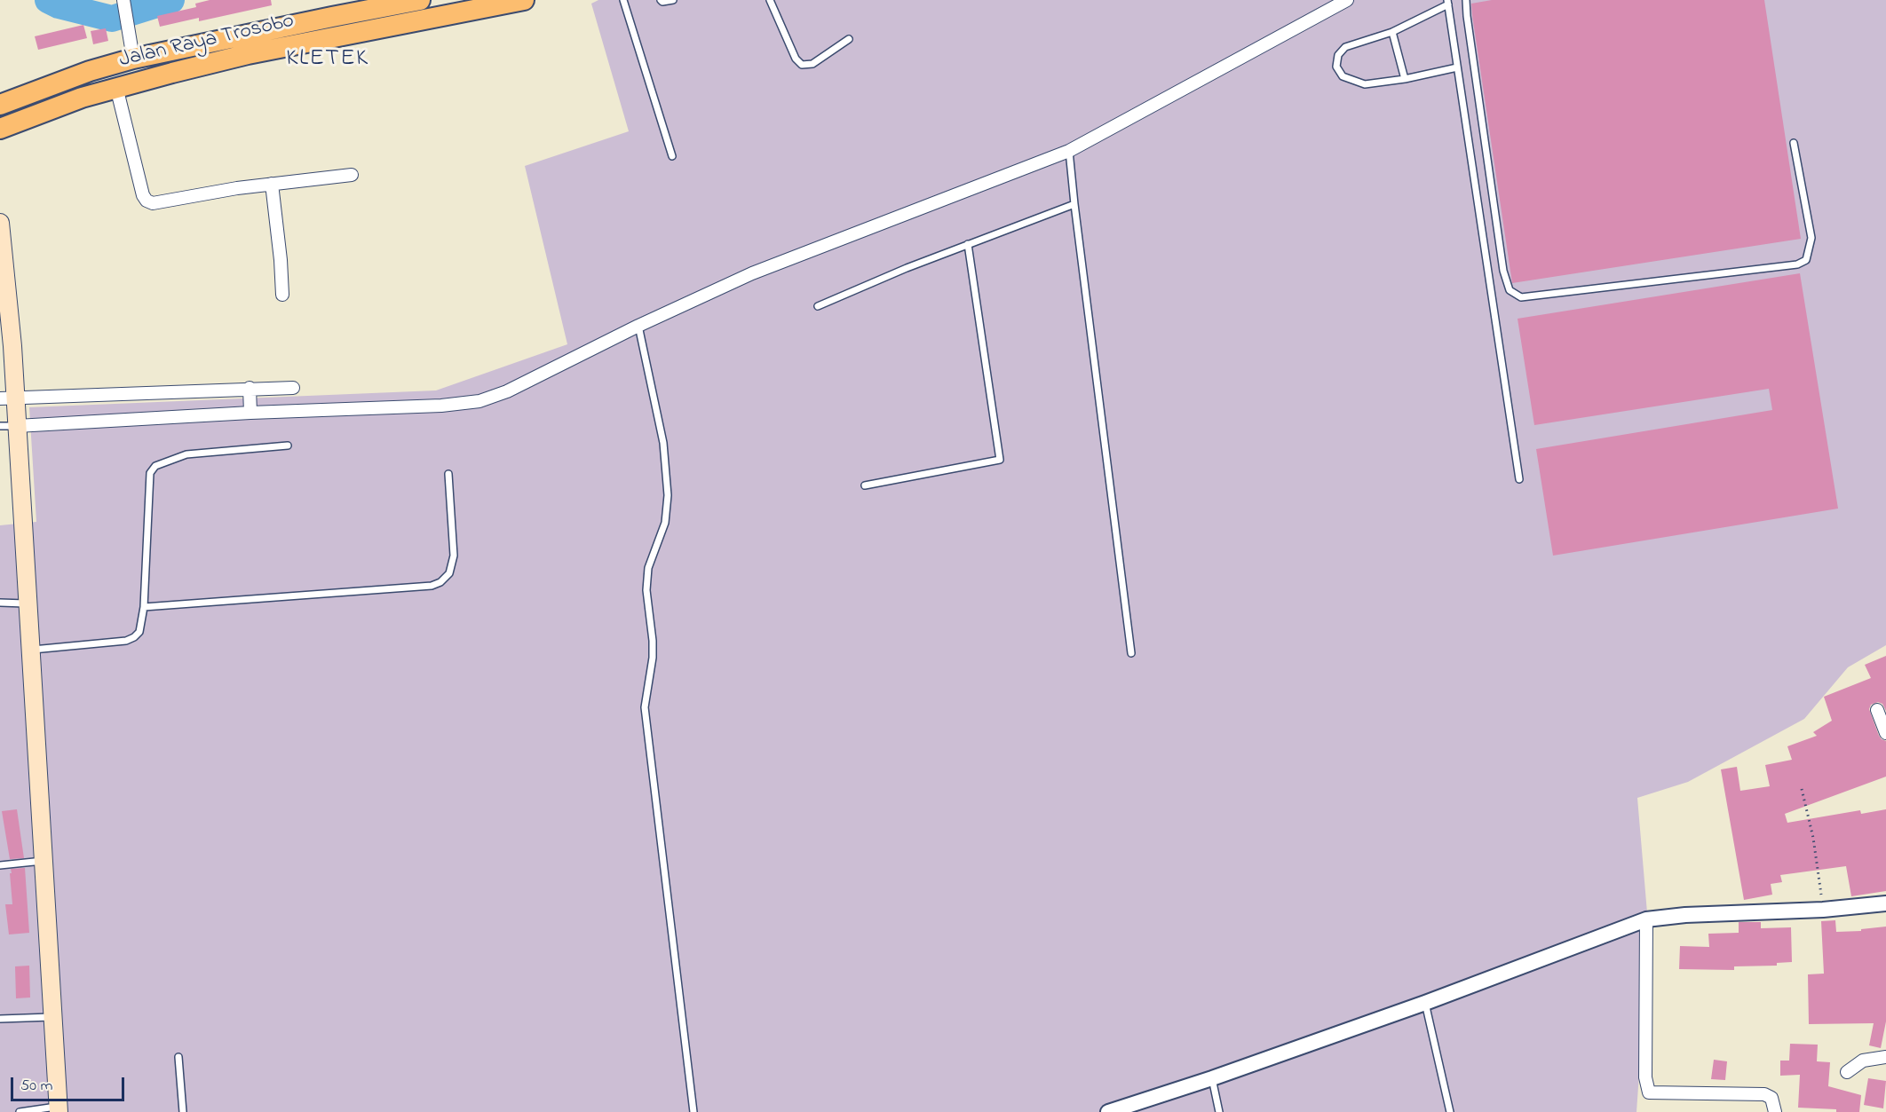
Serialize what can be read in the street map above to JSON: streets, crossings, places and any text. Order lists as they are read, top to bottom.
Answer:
{
  "streets": {
    "highway": ["Jalan Raya Trosobo"]
  },
  "districts": ["KLETEK"],
  "scale_bar": "50 m"
}
